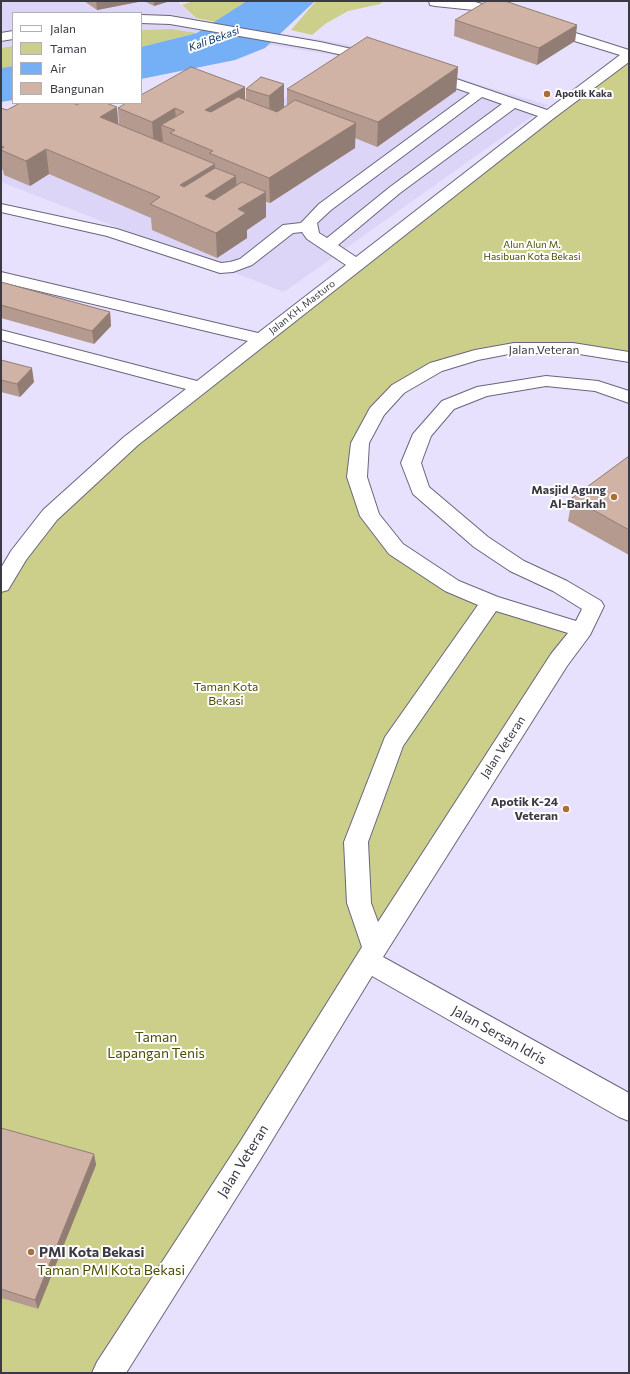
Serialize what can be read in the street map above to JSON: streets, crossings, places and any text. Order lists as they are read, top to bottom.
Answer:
{
  "streets": {
    "street": ["Jalan KH. Masturo", "Jalan Veteran", "Jalan Sersan Idris"]
  },
  "crossings": [
    ["Jalan Veteran", "Jalan Sersan Idris"]
  ],
  "water": ["Kali Bekasi"],
  "parks": [
    "Alun Alun M. Hasibuan Kota Bekasi",
    "Taman Kota Bekasi",
    "Taman Lapangan Tenis",
    "Taman PMI Kota Bekasi"
  ],
  "places": [
    "Apotik Kaka",
    "Masjid Agung Al-Barkah",
    "Apotik K-24 Veteran",
    "PMI Kota Bekasi"
  ],
  "legend": [
    "Jalan",
    "Taman",
    "Air",
    "Bangunan"
  ]
}
